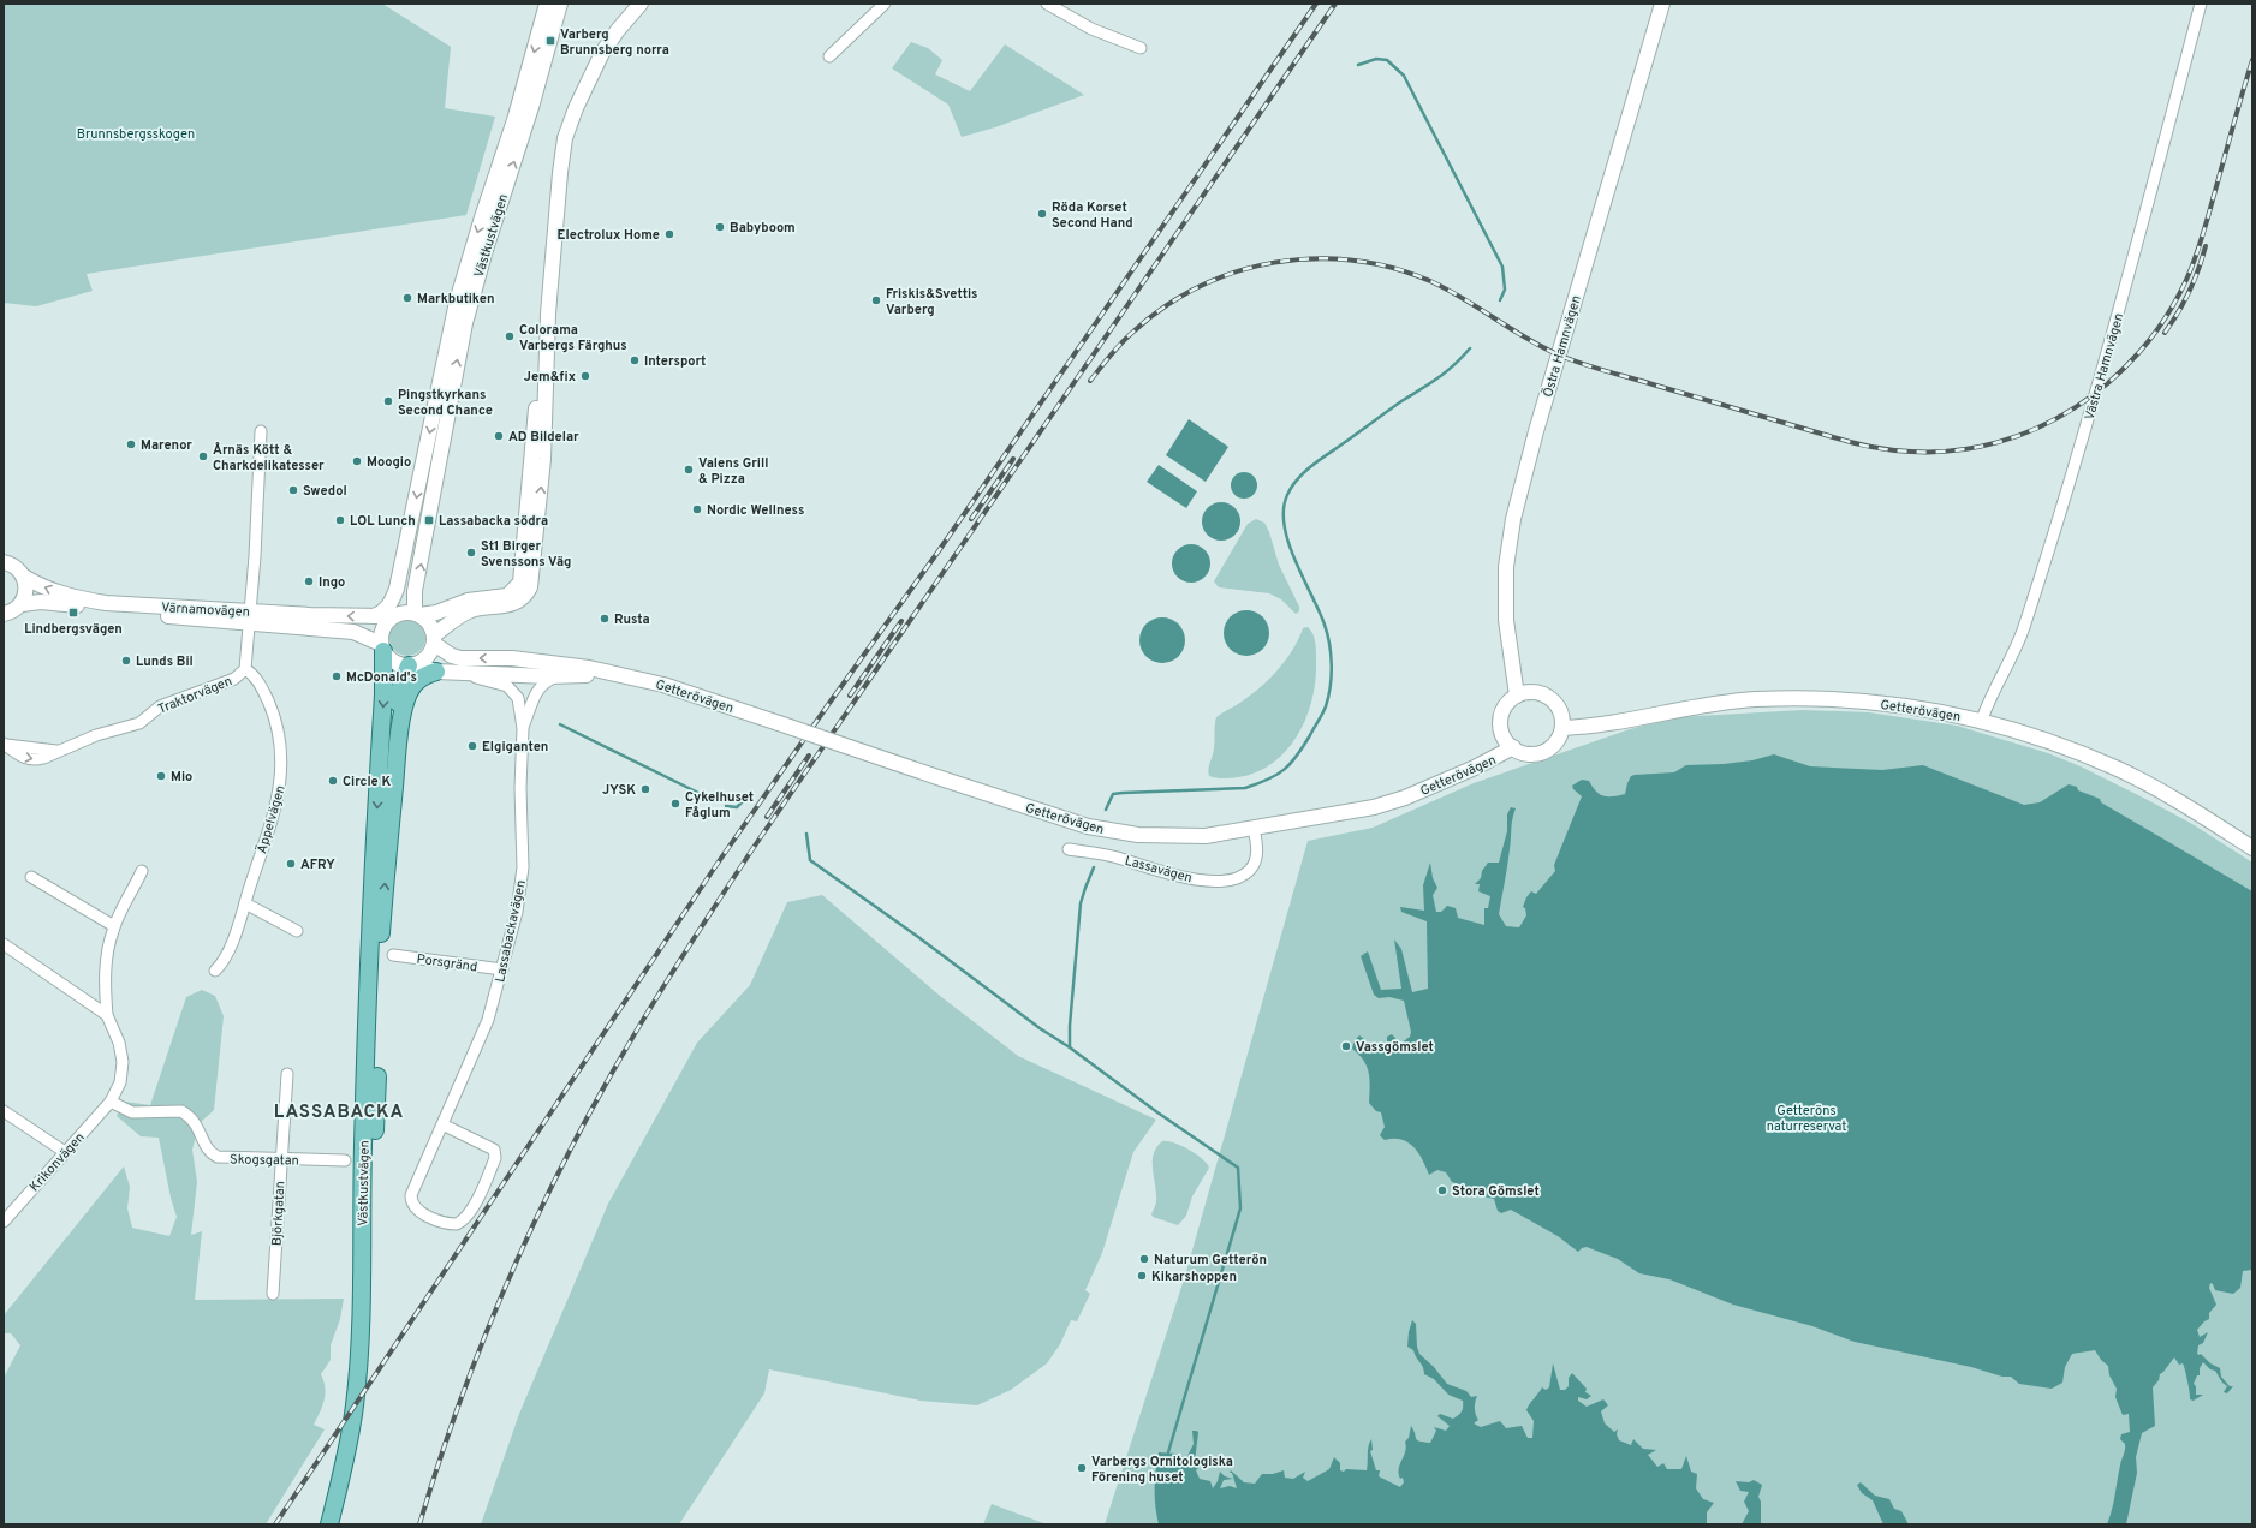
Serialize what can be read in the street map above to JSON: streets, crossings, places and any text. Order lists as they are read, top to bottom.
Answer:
{
  "streets": {
    "main road": ["Västkustvägen"],
    "street": [
      "Östra Hamnvägen",
      "Västra Hamnvägen",
      "Värnamovägen",
      "Traktorvägen",
      "Getterövägen",
      "Äppelvägen",
      "Lassavägen",
      "Lassabackavägen",
      "Porsgränd",
      "Skogsgatan",
      "Krikonvägen",
      "Björkgatan"
    ]
  },
  "crossings": [
    ["Västkustvägen", "Värnamovägen"],
    ["Västkustvägen", "Getterövägen"],
    ["Östra Hamnvägen", "Getterövägen"],
    ["Västra Hamnvägen", "Getterövägen"],
    ["Värnamovägen", "Traktorvägen"],
    ["Värnamovägen", "Getterövägen"],
    ["Traktorvägen", "Äppelvägen"],
    ["Getterövägen", "Lassavägen"],
    ["Lassabackavägen", "Porsgränd"],
    ["Skogsgatan", "Krikonvägen"],
    ["Skogsgatan", "Björkgatan"]
  ],
  "districts": ["LASSABACKA"],
  "parks": ["Brunnsbergsskogen", "Getteröns naturreservat"],
  "places": {
    "transit": ["Varberg Brunnsberg norra", "Lassabacka södra", "Lindbergsvägen"],
    "other": [
      "Röda Korset Second Hand",
      "Babyboom",
      "Electrolux Home",
      "Markbutiken",
      "Friskis&Svettis Varberg",
      "Colorama Varbergs Färghus",
      "Intersport",
      "Jem&fix",
      "Pingstkyrkans Second Chance",
      "AD Bildelar",
      "Marenor",
      "Årnäs Kött & Charkdelikatesser",
      "Moogio",
      "Valens Grill & Pizza",
      "Swedol",
      "Nordic Wellness",
      "LOL Lunch",
      "St1 Birger Svenssons Väg",
      "Ingo",
      "Rusta",
      "Lunds Bil",
      "McDonald's",
      "Elgiganten",
      "Mio",
      "Circle K",
      "JYSK",
      "Cykelhuset Fåglum",
      "AFRY",
      "Vassgömslet",
      "Stora Gömslet",
      "Naturum Getterön",
      "Kikarshoppen",
      "Varbergs Ornitologiska Förening huset"
    ]
  }
}
